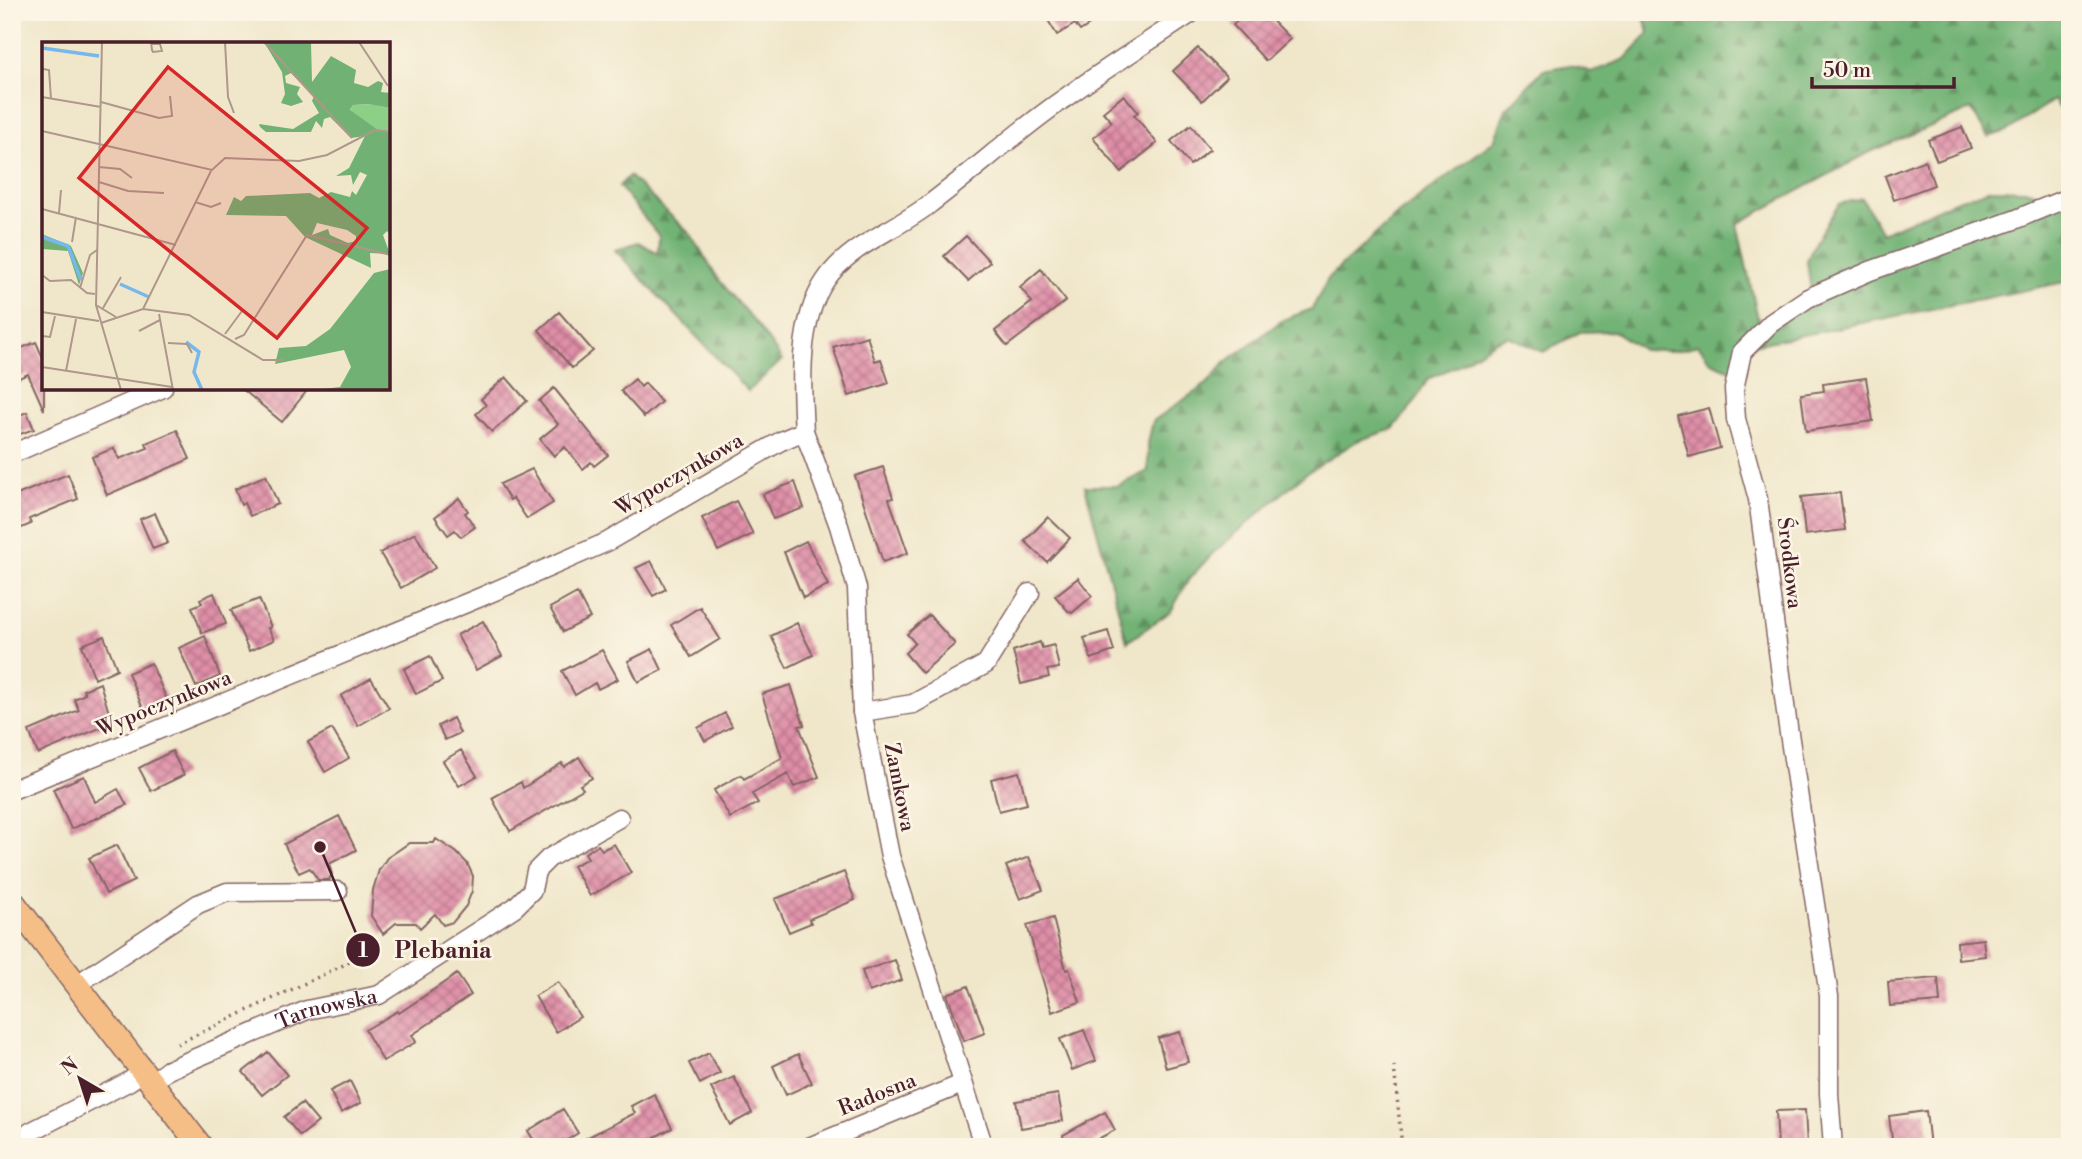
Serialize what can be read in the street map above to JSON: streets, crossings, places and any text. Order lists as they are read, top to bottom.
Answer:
{
  "streets": {
    "street": [
      "Wypoczynkowa",
      "Środkowa",
      "Zamkowa",
      "Tarnowska",
      "Radosna"
    ]
  },
  "crossings": [
    ["Wypoczynkowa", "Zamkowa"],
    ["Zamkowa", "Radosna"]
  ],
  "places": ["Plebania"],
  "scale_bar": "50 m",
  "north": "top left"
}
